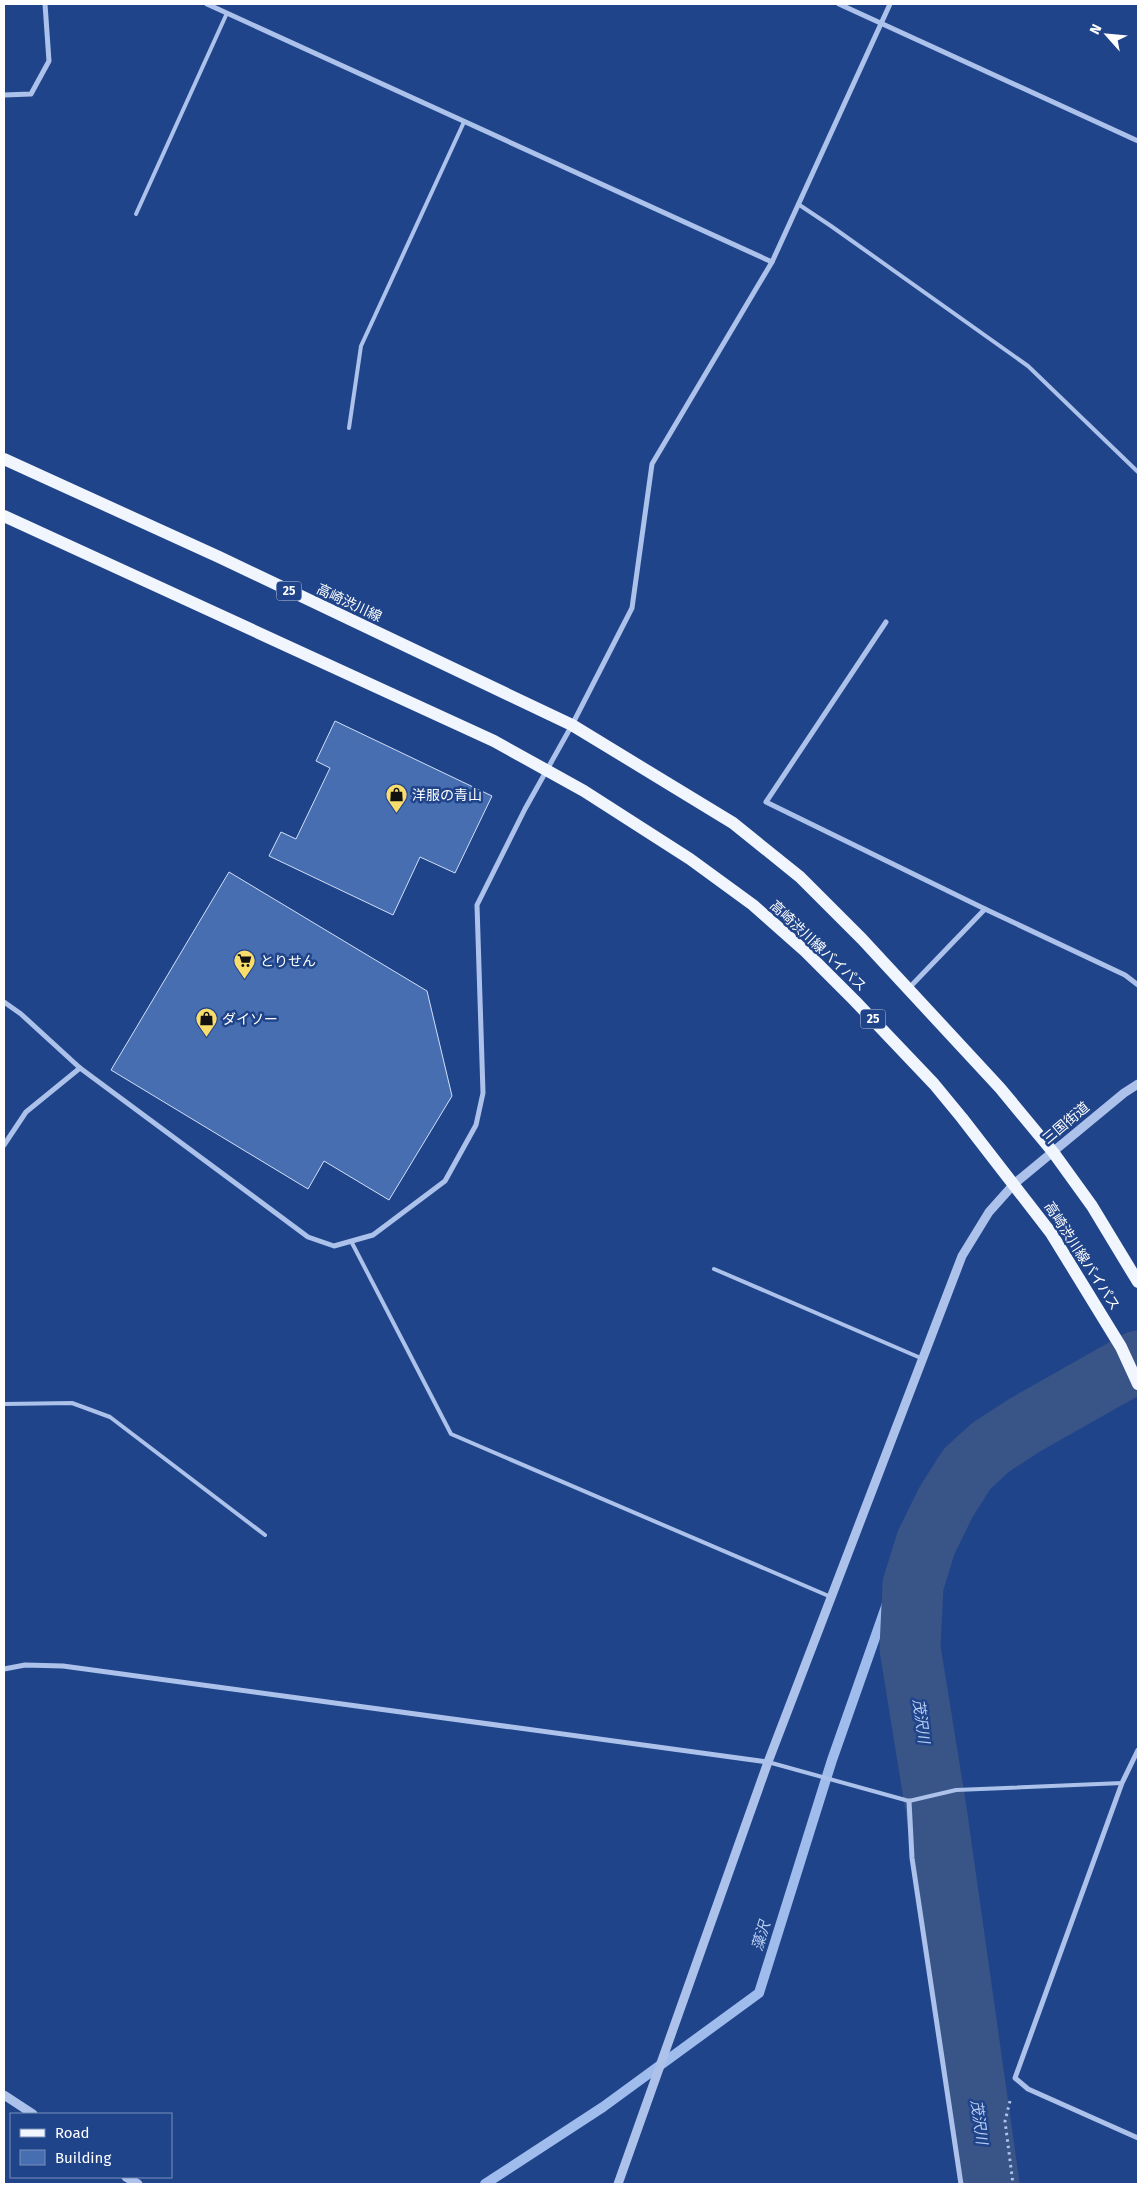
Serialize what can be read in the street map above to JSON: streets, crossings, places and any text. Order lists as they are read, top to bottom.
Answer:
{
  "streets": {
    "main road": ["25", "高崎渋川線", "高崎渋川線バイパス"],
    "street": ["三国街道"]
  },
  "crossings": [
    ["25", "高崎渋川線"],
    ["25", "高崎渋川線バイパス"],
    ["25", "三国街道"],
    ["高崎渋川線バイパス", "三国街道"]
  ],
  "water": ["茂沢川", "藻沢"],
  "places": {
    "shop": ["洋服の青山", "ダイソー"],
    "supermarket": ["とりせん"]
  },
  "legend": ["Road", "Building"],
  "north": "top left"
}
